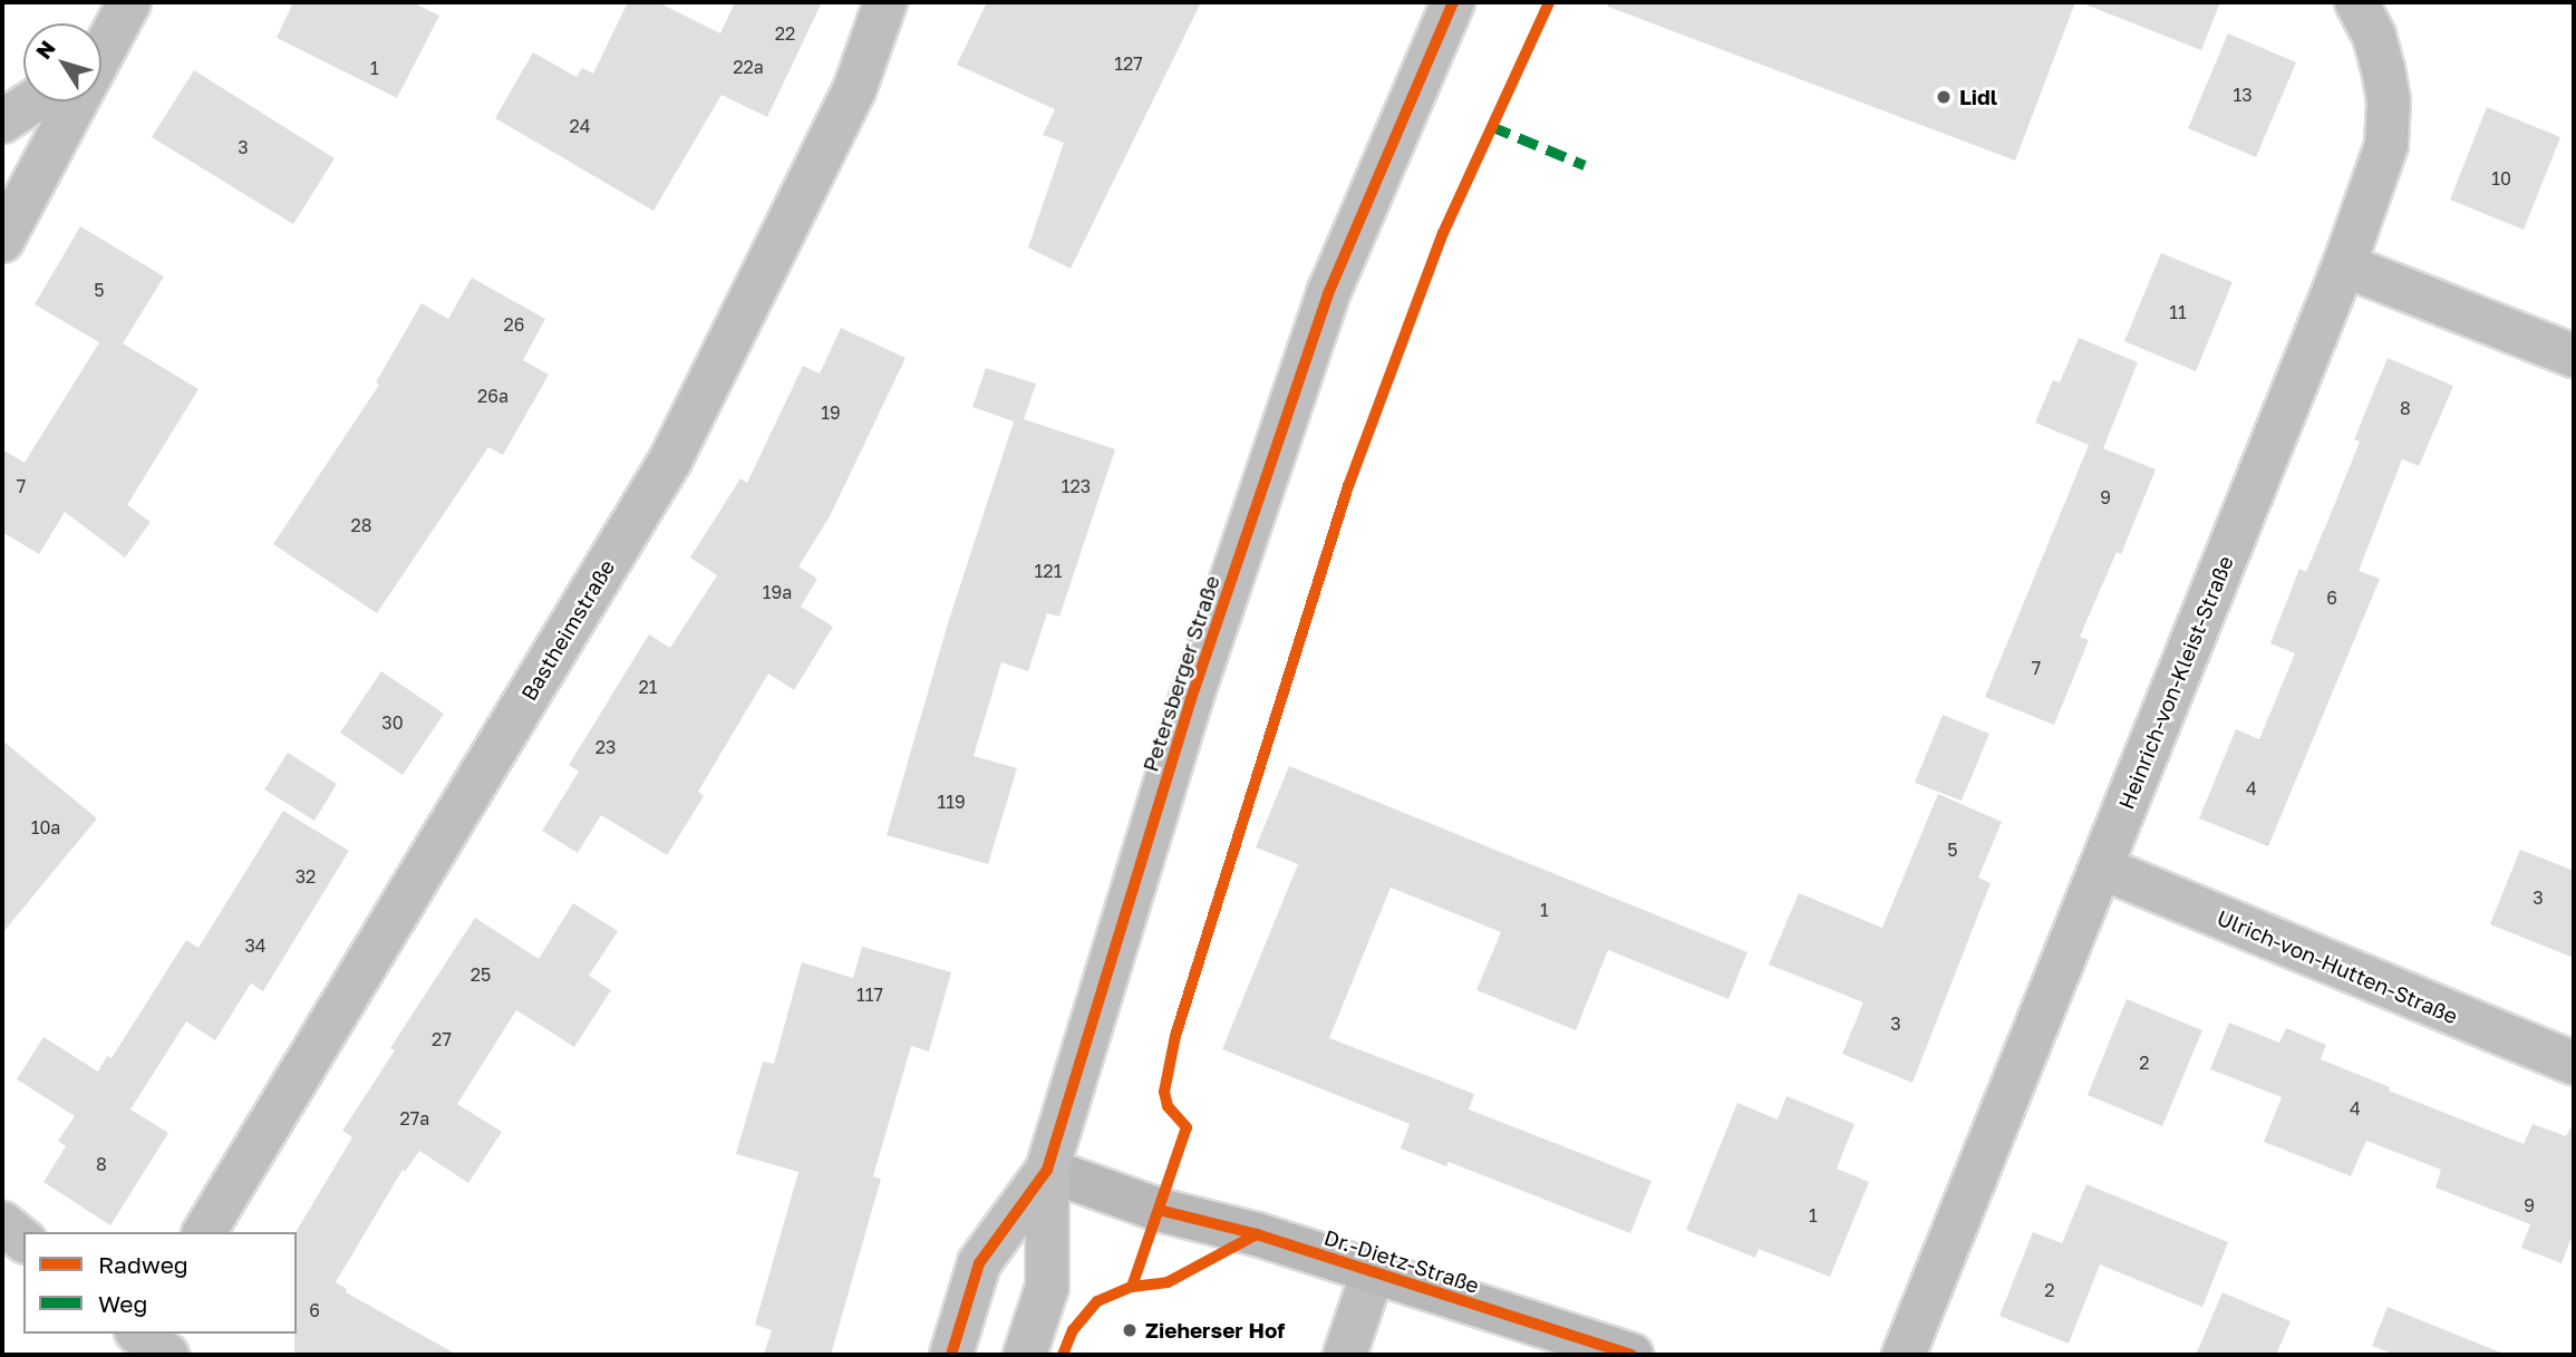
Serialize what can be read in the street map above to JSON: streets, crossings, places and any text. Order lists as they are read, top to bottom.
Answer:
{
  "streets": {
    "main road": ["Dr.-Dietz-Straße"],
    "street": [
      "Bastheimstraße",
      "Petersberger Straße",
      "Heinrich-von-Kleist-Straße",
      "Ulrich-von-Hutten-Straße"
    ]
  },
  "crossings": [
    ["Petersberger Straße", "Dr.-Dietz-Straße"],
    ["Heinrich-von-Kleist-Straße", "Ulrich-von-Hutten-Straße"]
  ],
  "places": ["Lidl", "Zieherser Hof"],
  "house_numbers": [
    "22",
    "127",
    "22a",
    "1",
    "13",
    "24",
    "3",
    "10",
    "5",
    "11",
    "26",
    "26a",
    "8",
    "19",
    "7",
    "123",
    "9",
    "28",
    "121",
    "19a",
    "6",
    "7",
    "21",
    "30",
    "23",
    "4",
    "119",
    "10a",
    "5",
    "32",
    "3",
    "1",
    "34",
    "25",
    "117",
    "3",
    "27",
    "2",
    "4",
    "27a",
    "8",
    "9",
    "1",
    "2",
    "6"
  ],
  "legend": ["Radweg", "Weg"],
  "north": "top left"
}
